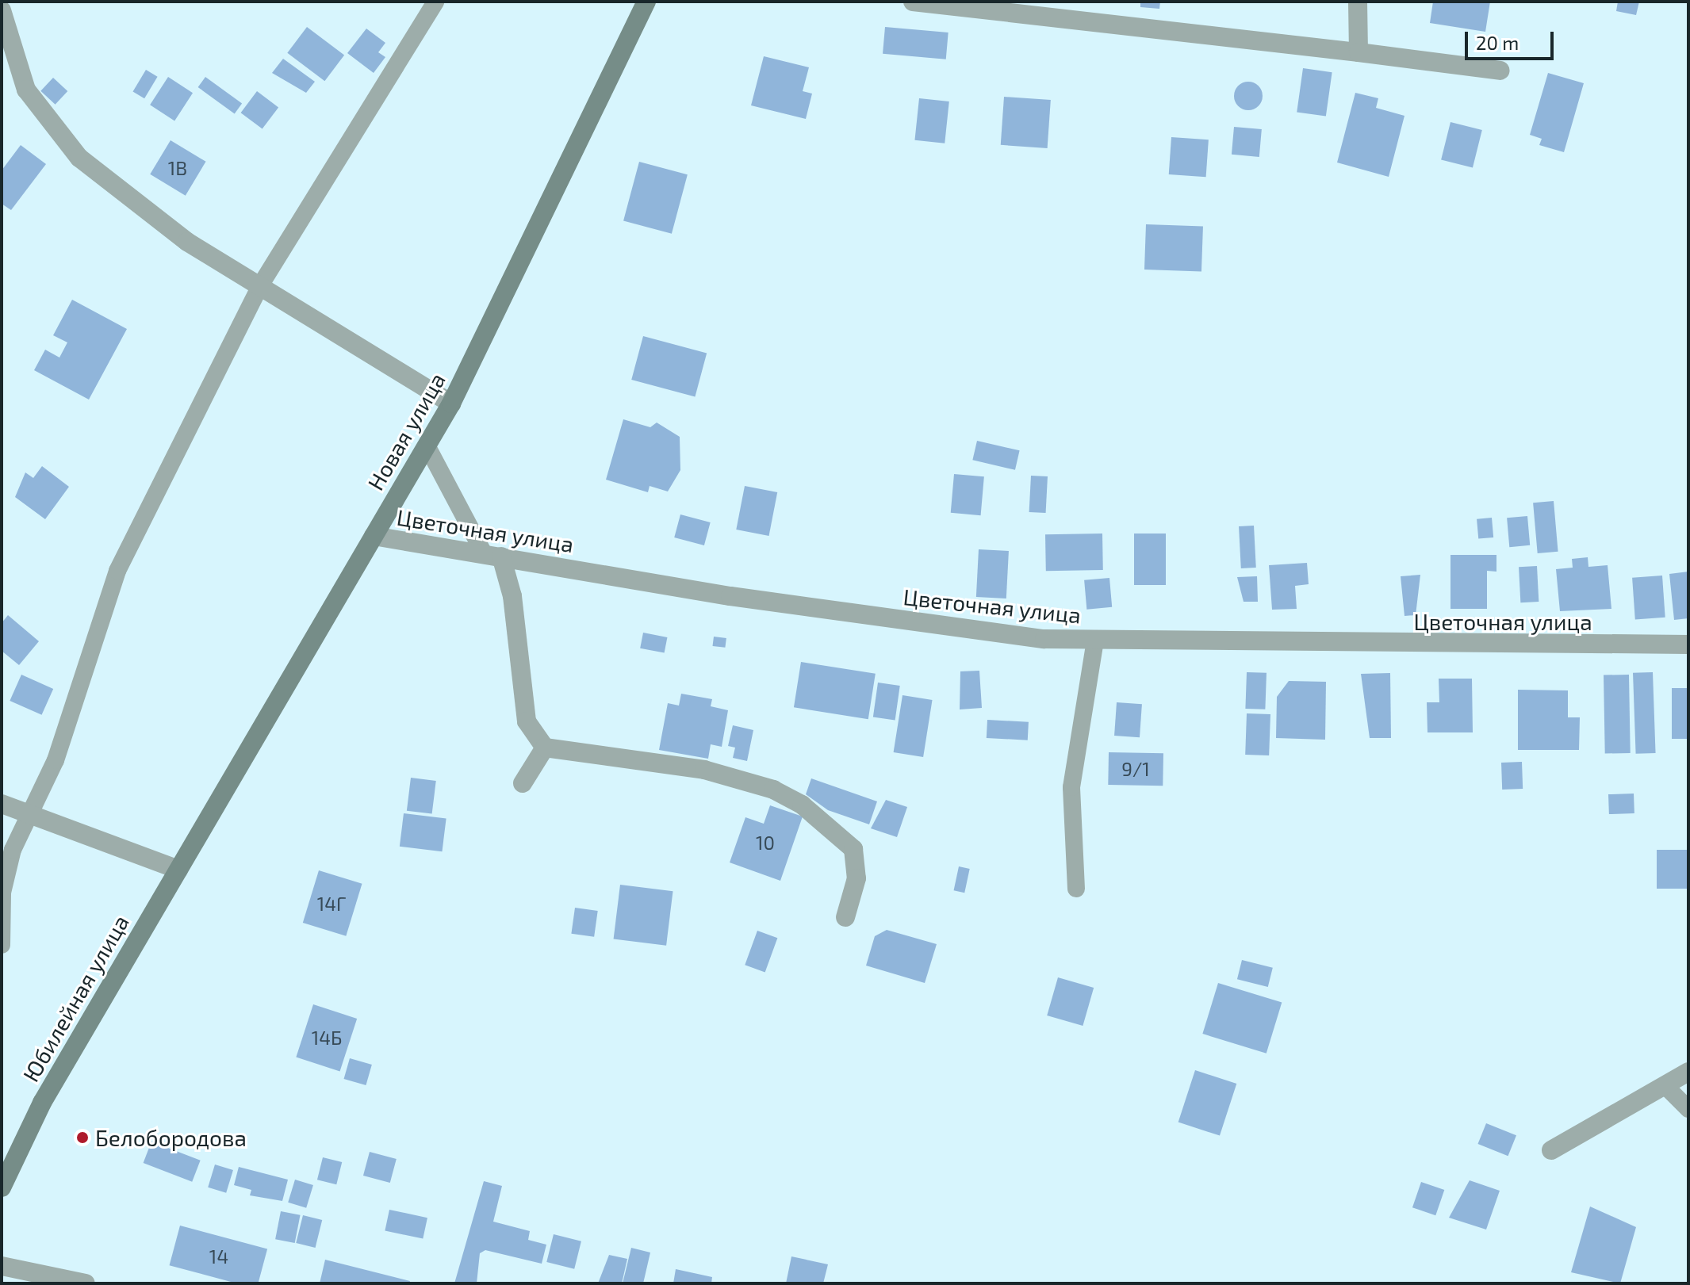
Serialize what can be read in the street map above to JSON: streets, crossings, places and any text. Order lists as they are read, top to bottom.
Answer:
{
  "streets": {
    "main road": ["Новая улица", "Юбилейная улица"],
    "street": ["Цветочная улица"]
  },
  "crossings": [
    ["Новая улица", "Цветочная улица"],
    ["Новая улица", "Юбилейная улица"]
  ],
  "places": ["Белобородова"],
  "house_numbers": [
    "1В",
    "9/1",
    "10",
    "14Г",
    "14Б",
    "14"
  ],
  "scale_bar": "20 m"
}
